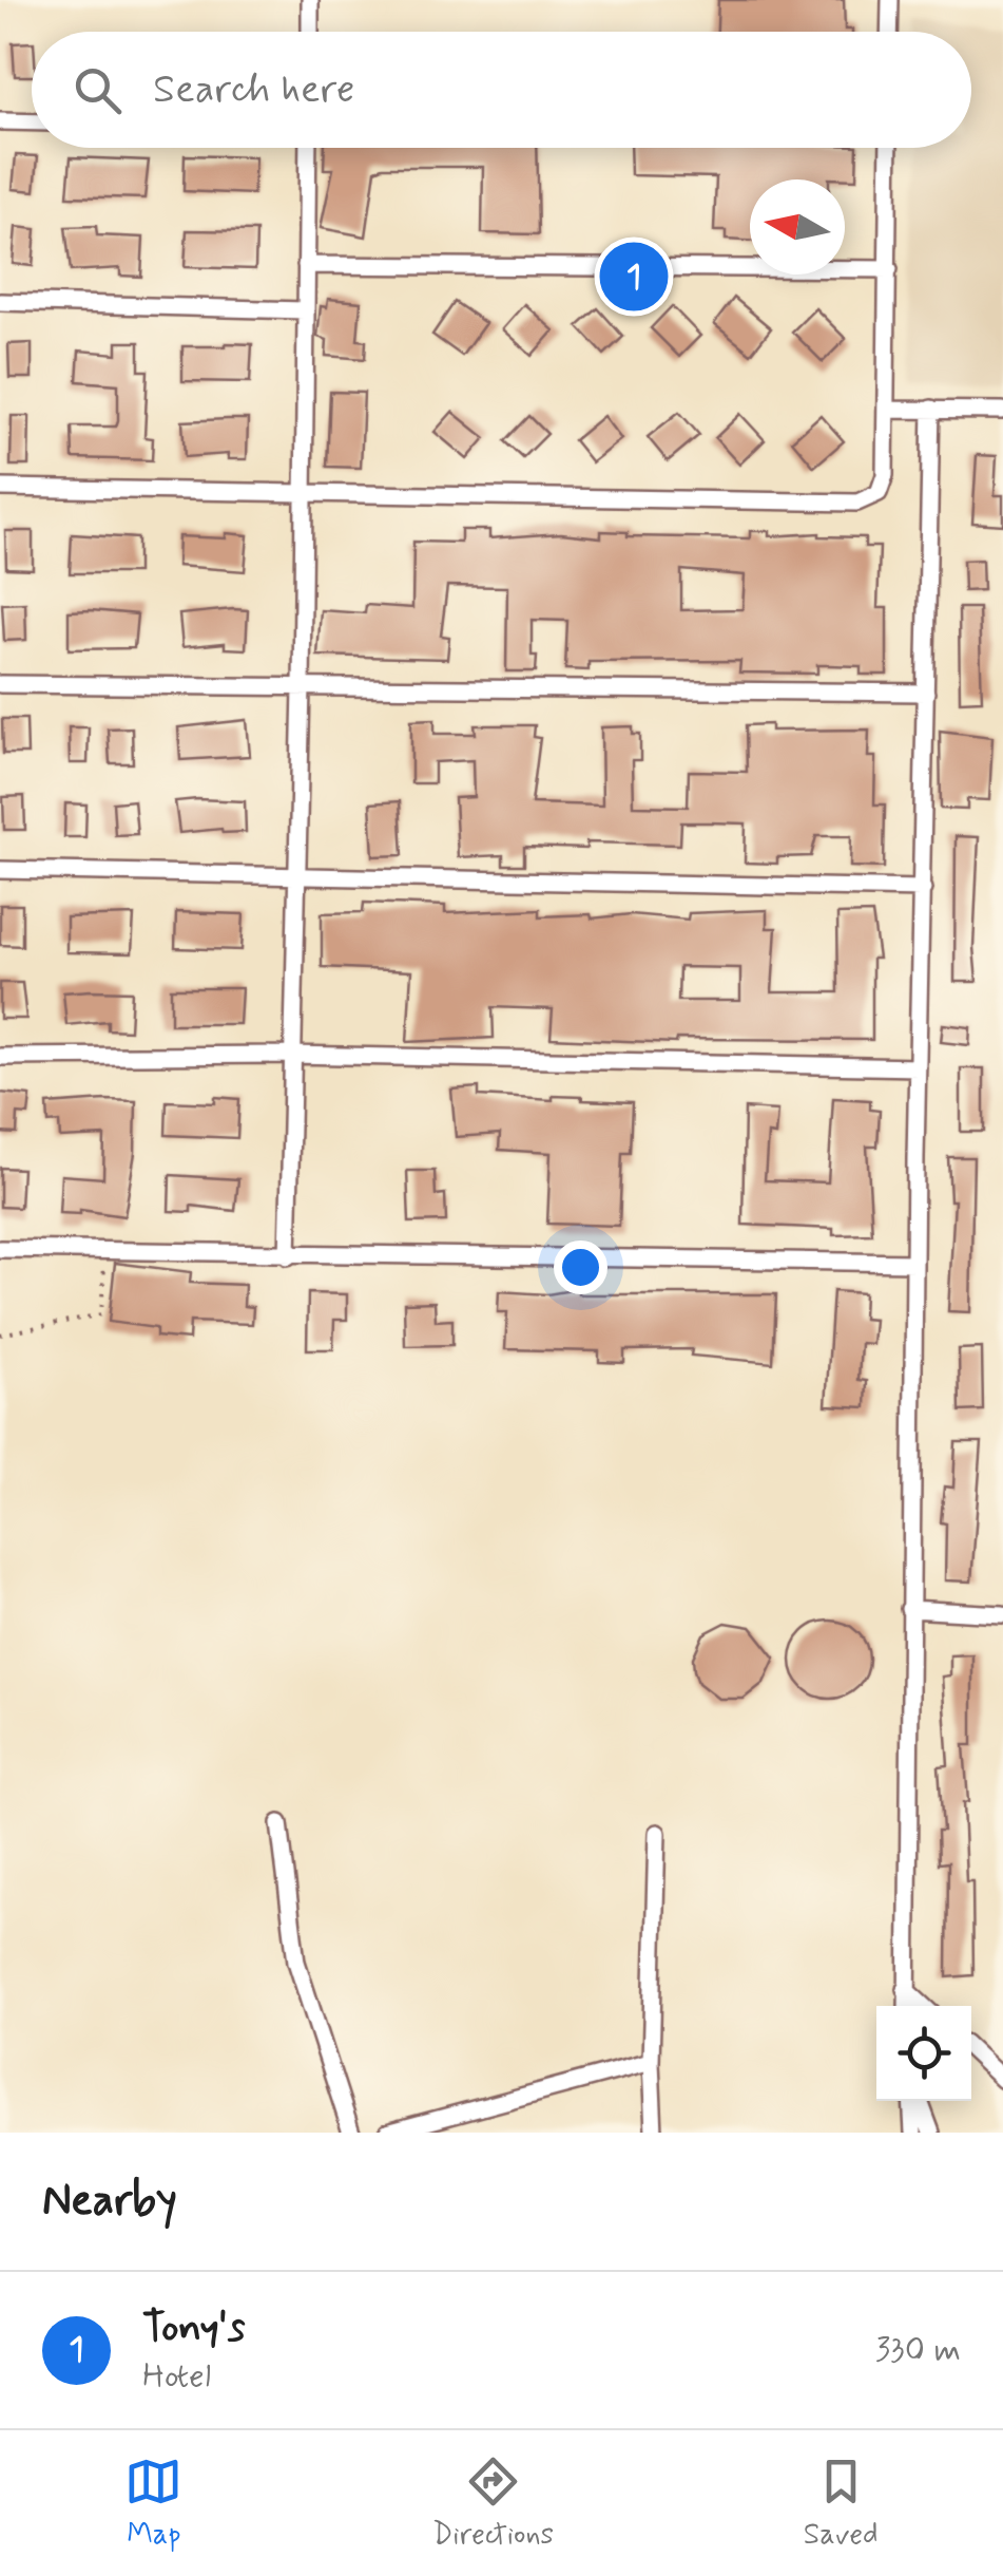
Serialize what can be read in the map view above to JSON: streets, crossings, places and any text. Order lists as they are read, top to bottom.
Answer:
{
  "north": "left",
  "page": {
    "search": "Search here",
    "pins": "1",
    "heading": "Nearby",
    "list": [
      {
        "mark": "1",
        "name": "Tony's",
        "note": "Hotel",
        "value": "330 m"
      }
    ],
    "nav": ["Map", "Directions", "Saved"]
  }
}
